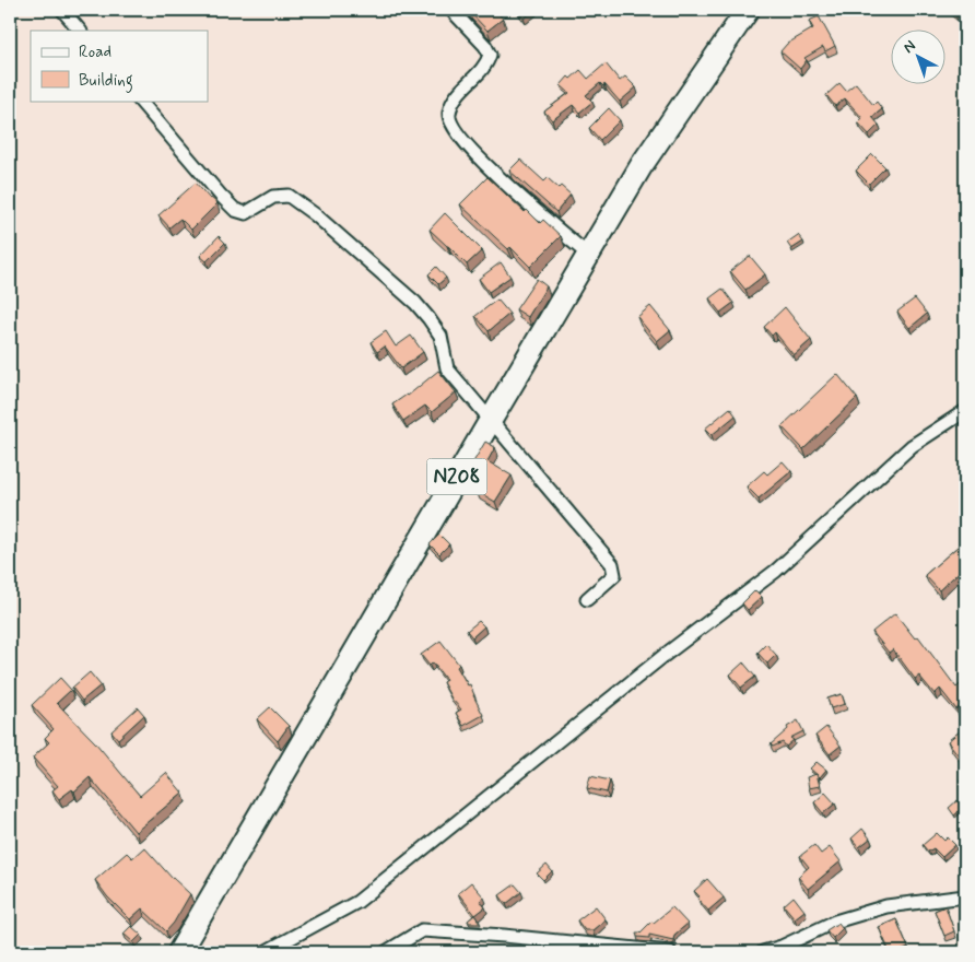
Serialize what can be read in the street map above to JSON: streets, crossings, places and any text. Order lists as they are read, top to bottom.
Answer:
{
  "streets": {
    "highway": ["N208"]
  },
  "legend": ["Road", "Building"],
  "north": "top left"
}
